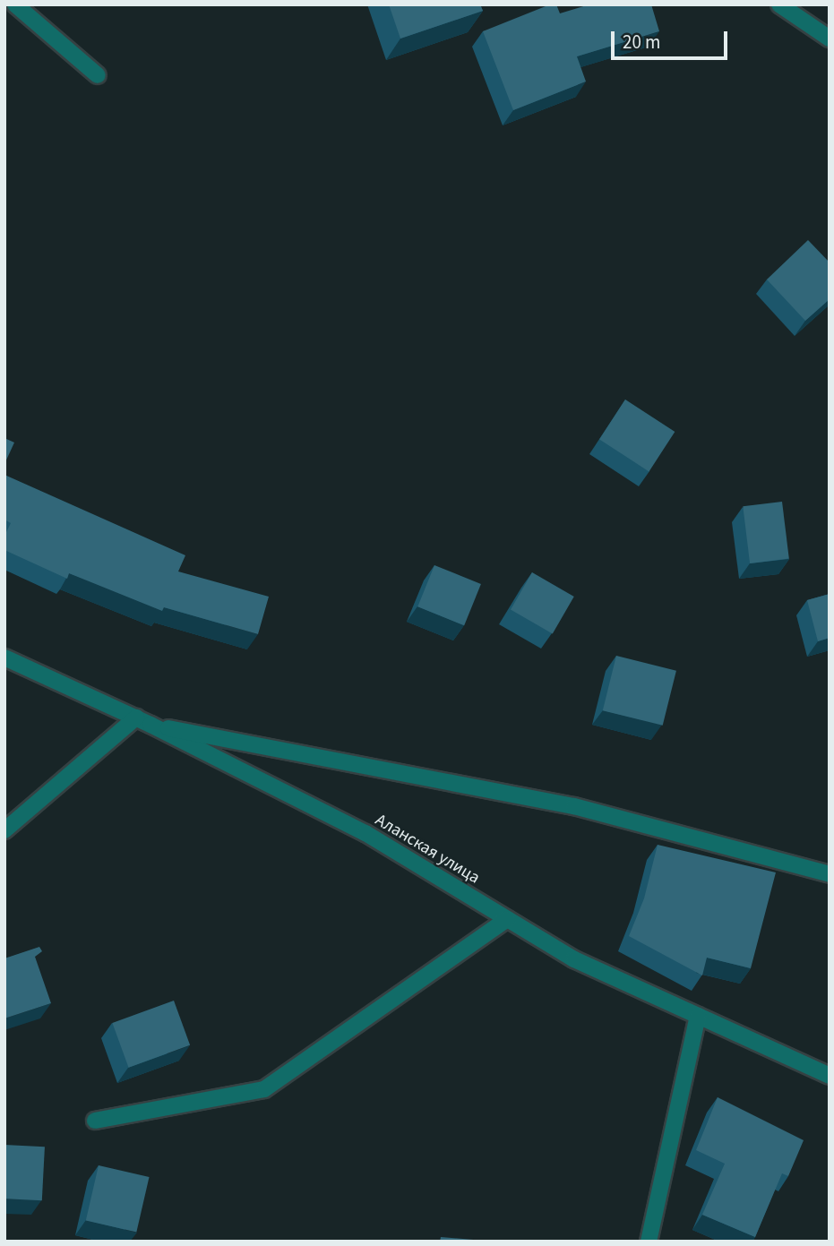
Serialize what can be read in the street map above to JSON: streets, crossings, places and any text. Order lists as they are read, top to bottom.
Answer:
{
  "streets": {
    "street": ["Аланская улица"]
  },
  "scale_bar": "20 m"
}
